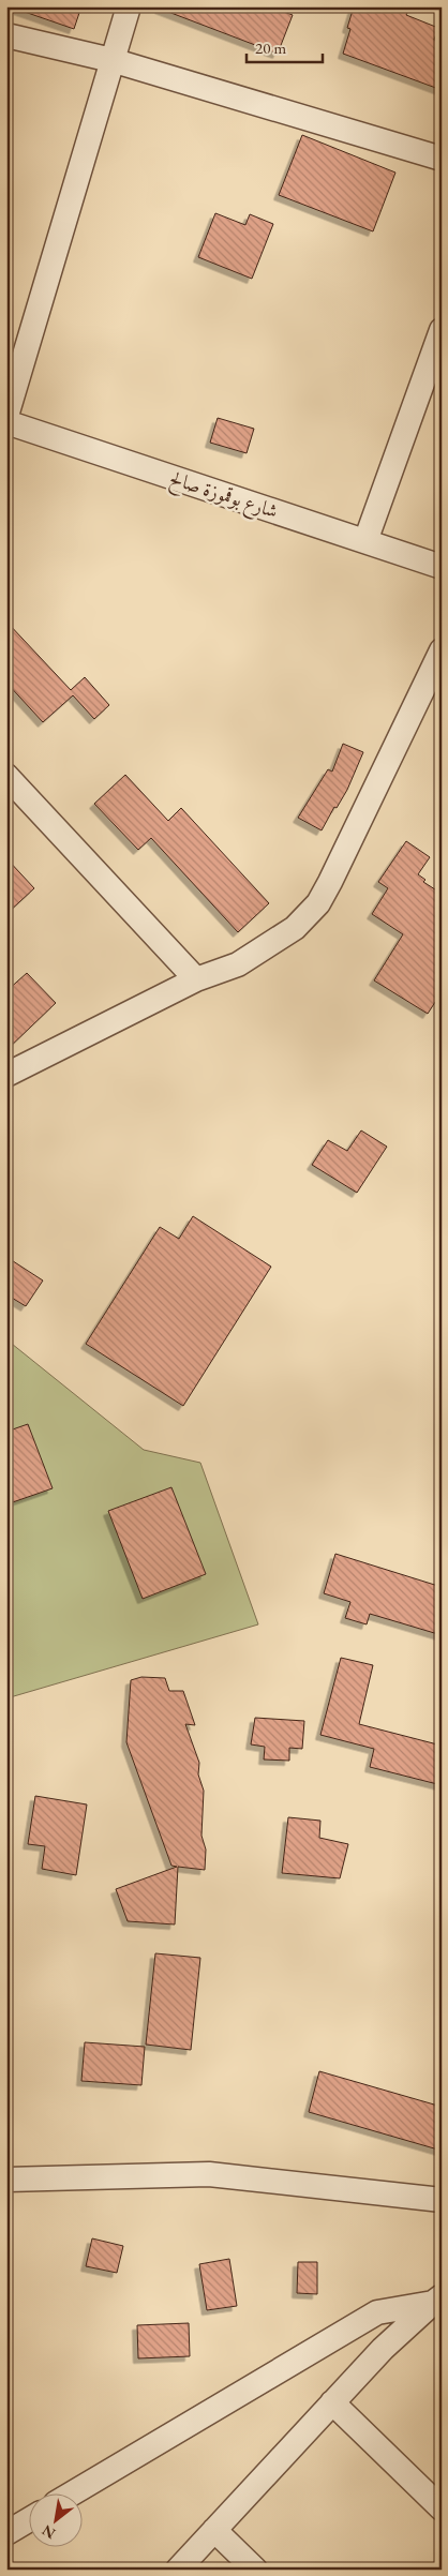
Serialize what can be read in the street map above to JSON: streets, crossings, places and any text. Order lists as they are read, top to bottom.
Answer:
{
  "streets": {
    "street": ["شارع بوقموزة صالح"]
  },
  "scale_bar": "20 m",
  "north": "bottom left"
}
